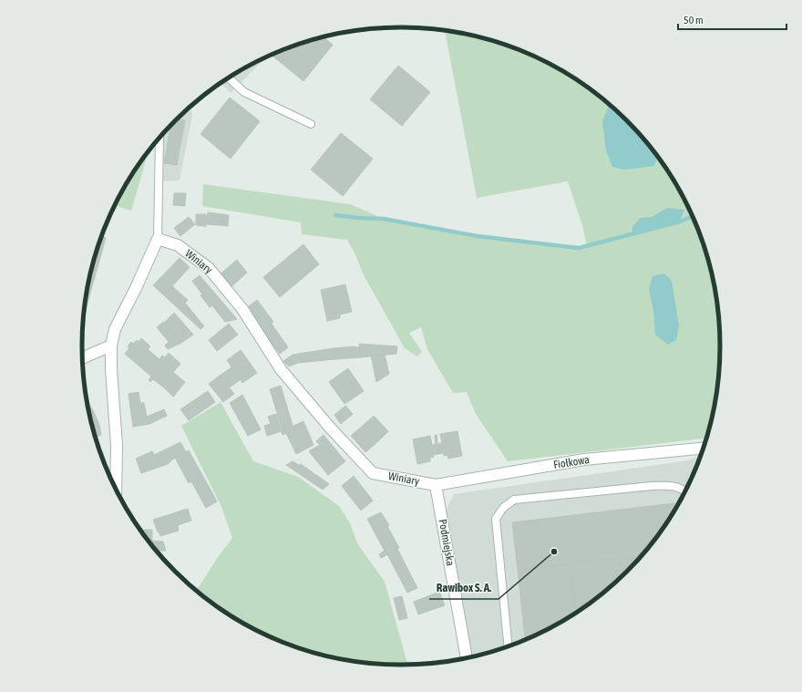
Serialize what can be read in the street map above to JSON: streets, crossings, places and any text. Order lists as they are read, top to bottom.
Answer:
{
  "streets": {
    "street": ["Winiary", "Fiołkowa", "Podmiejska"]
  },
  "crossings": [
    ["Winiary", "Fiołkowa"],
    ["Winiary", "Podmiejska"],
    ["Fiołkowa", "Podmiejska"]
  ],
  "places": ["Rawibox S. A."],
  "scale_bar": "50 m"
}
